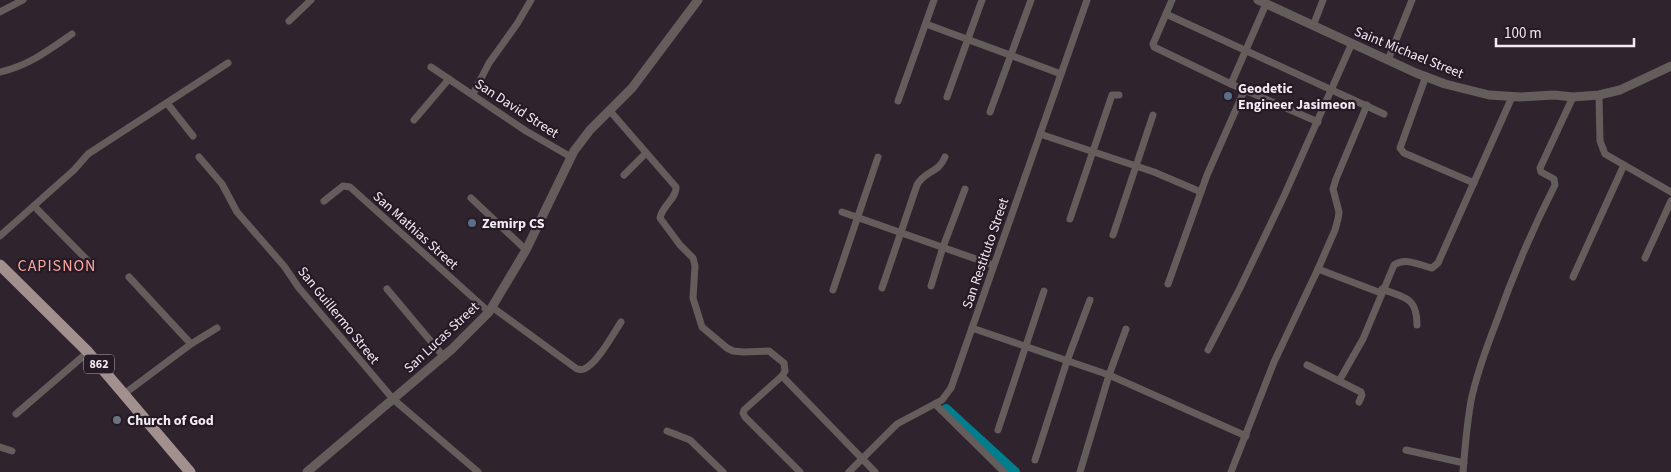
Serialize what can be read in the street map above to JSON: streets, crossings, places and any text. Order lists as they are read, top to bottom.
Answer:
{
  "streets": {
    "main road": ["862"],
    "street": [
      "Saint Michael Street",
      "San David Street",
      "San Mathias Street",
      "San Restituto Street",
      "San Guillermo Street",
      "San Lucas Street"
    ]
  },
  "crossings": [
    ["San David Street", "San Lucas Street"],
    ["San Mathias Street", "San Lucas Street"],
    ["San Guillermo Street", "San Lucas Street"]
  ],
  "districts": ["CAPISNON"],
  "places": ["Geodetic Engineer Jasimeon", "Zemirp CS", "Church of God"],
  "scale_bar": "100 m"
}
